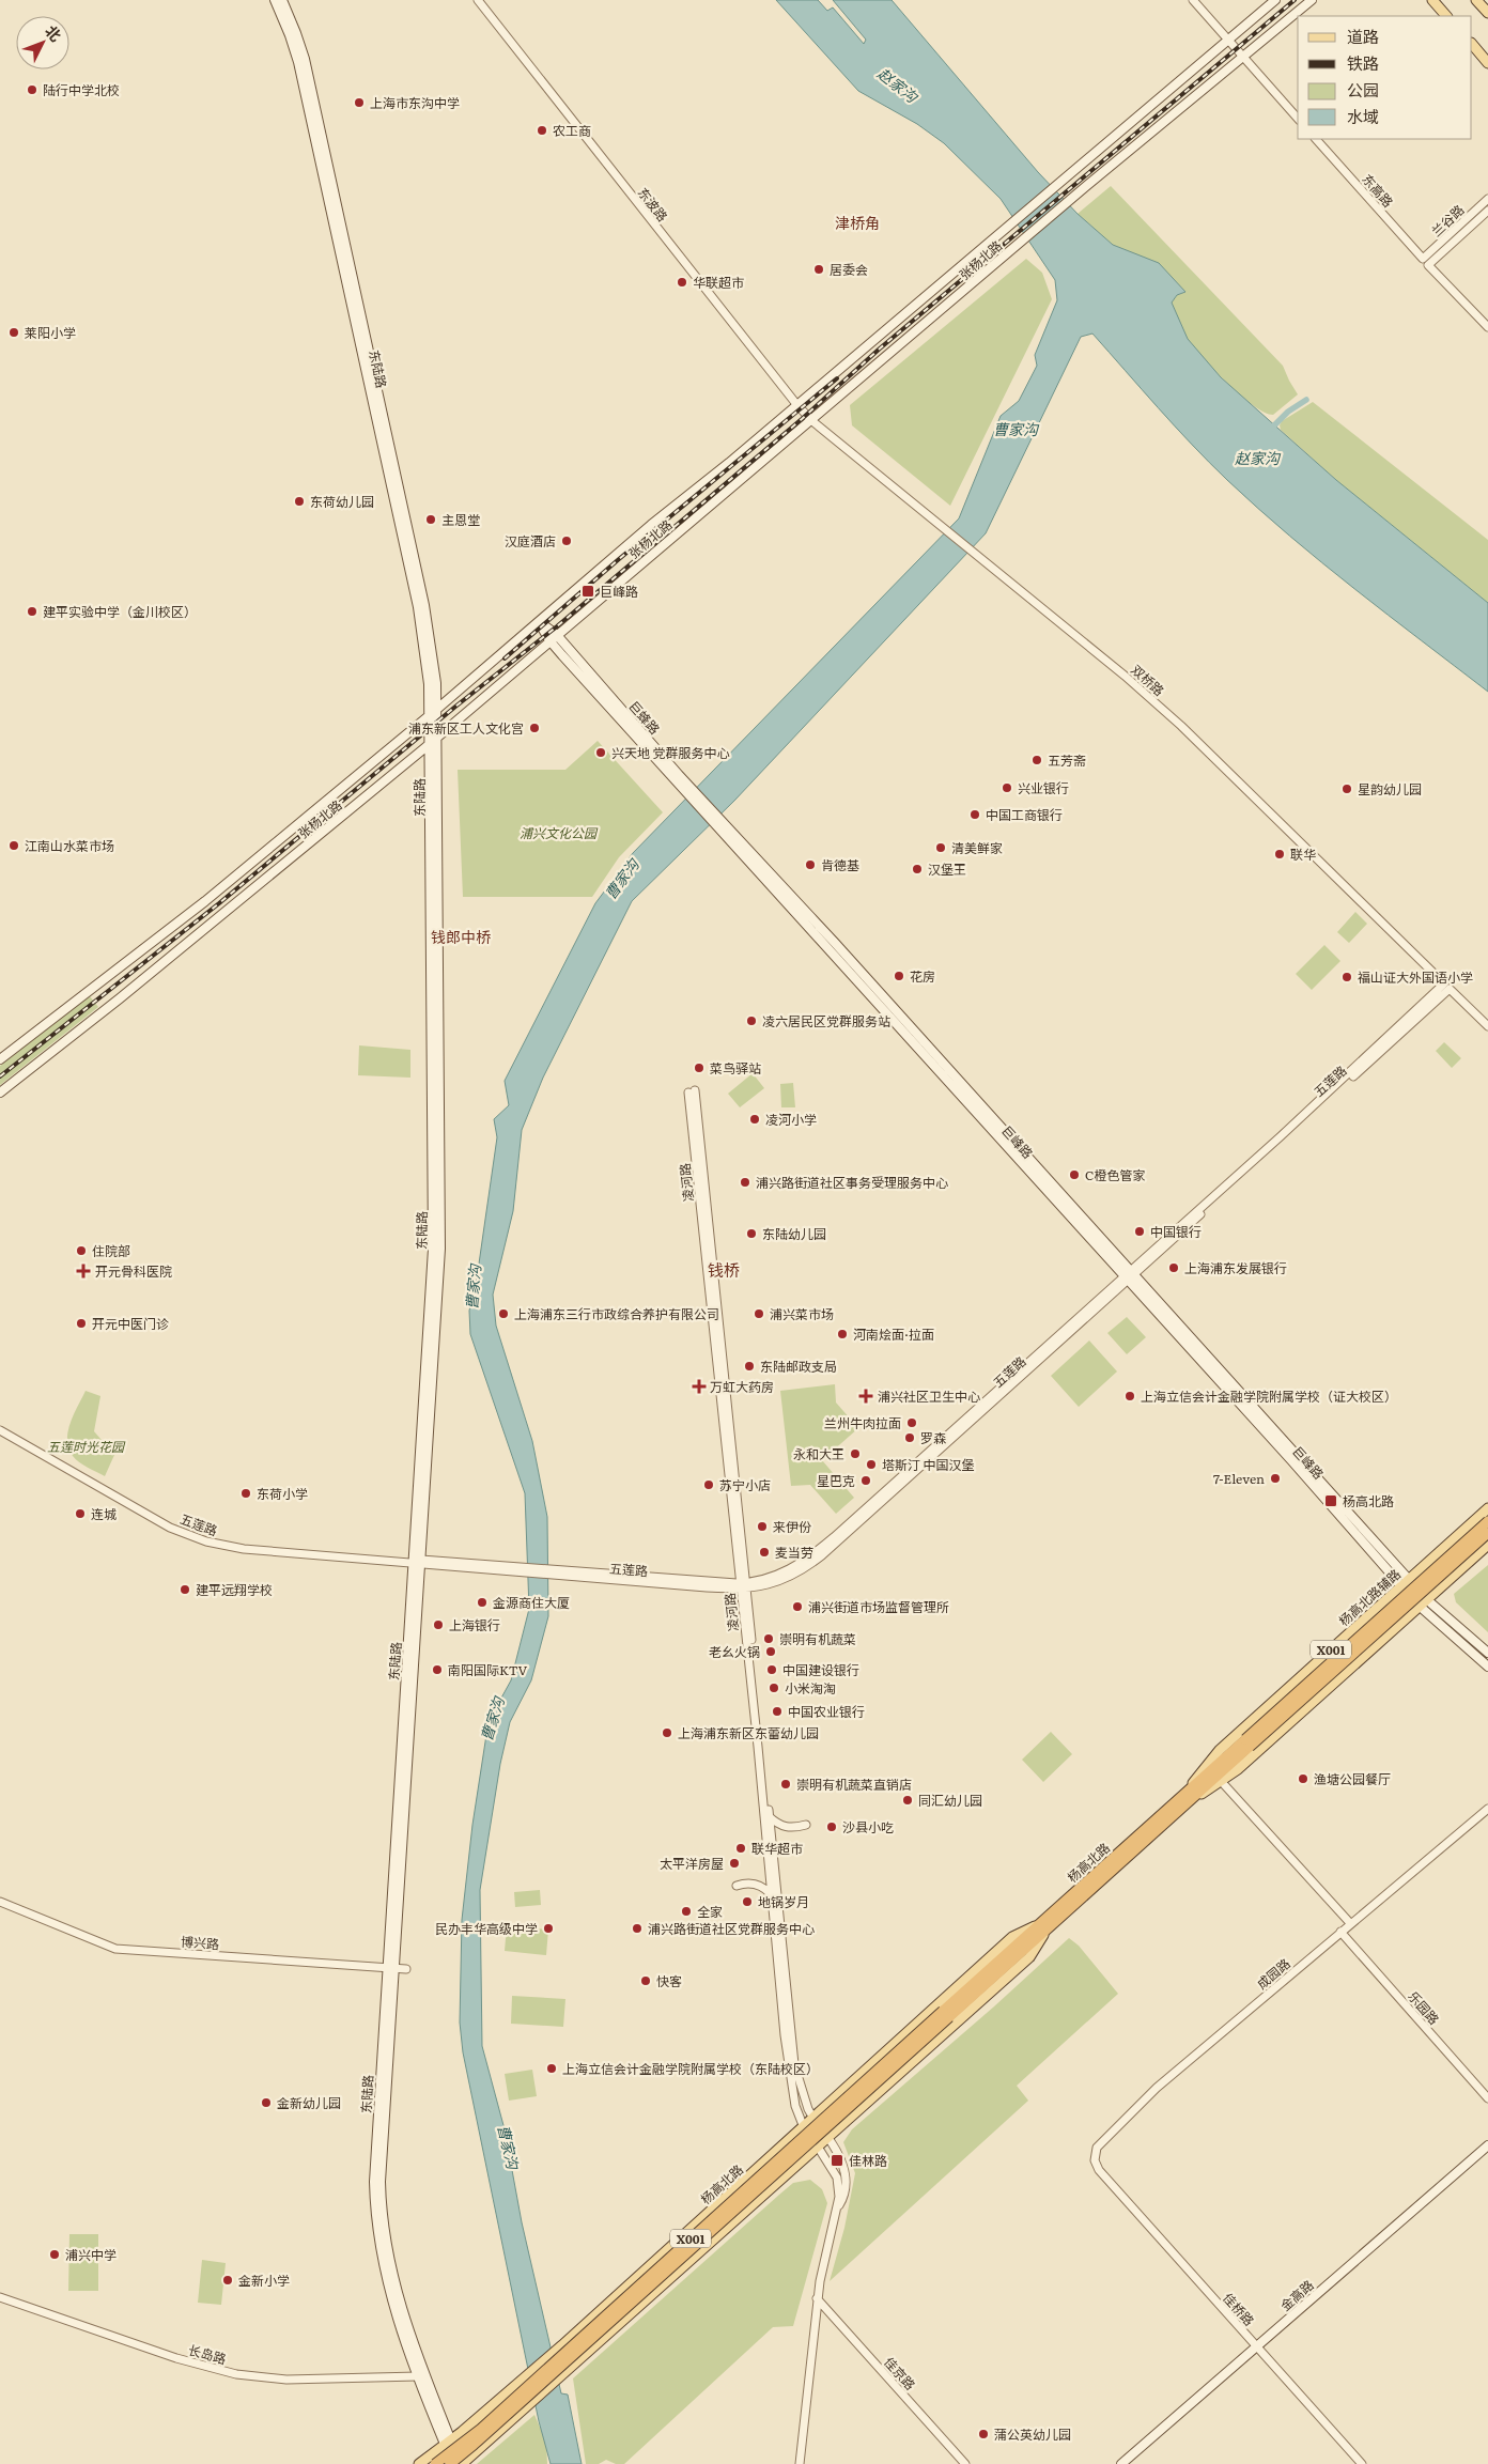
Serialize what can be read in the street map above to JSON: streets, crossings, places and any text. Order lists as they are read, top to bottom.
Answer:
{
  "streets": {
    "highway": ["X001", "杨高北路"],
    "main road": [
      "张杨北路",
      "东陆路",
      "巨峰路",
      "杨高北路辅路",
      "金高路"
    ],
    "street": [
      "东高路",
      "东波路",
      "兰谷路",
      "双桥路",
      "五莲路",
      "凌河路",
      "博兴路",
      "成园路",
      "乐园路",
      "佳桥路",
      "长岛路",
      "佳京路"
    ]
  },
  "crossings": [
    ["东高路", "兰谷路"],
    ["东波路", "张杨北路"],
    ["东波路", "双桥路"],
    ["张杨北路", "东陆路"],
    ["张杨北路", "双桥路"],
    ["张杨北路", "巨峰路"],
    ["东陆路", "五莲路"],
    ["东陆路", "杨高北路"],
    ["东陆路", "博兴路"],
    ["东陆路", "长岛路"],
    ["双桥路", "五莲路"],
    ["五莲路", "巨峰路"],
    ["五莲路", "凌河路"],
    ["巨峰路", "杨高北路辅路"],
    ["巨峰路", "X001"],
    ["凌河路", "杨高北路"],
    ["杨高北路辅路", "X001"],
    ["杨高北路辅路", "杨高北路"],
    ["X001", "杨高北路"],
    ["成园路", "乐园路"],
    ["成园路", "佳桥路"],
    ["金高路", "佳桥路"]
  ],
  "districts": ["津桥角", "钱郎中桥", "钱桥"],
  "water": ["赵家沟", "曹家沟"],
  "parks": ["浦兴文化公园", "五莲时光花园"],
  "places": {
    "other": [
      "陆行中学北校",
      "上海市东沟中学",
      "农工商",
      "居委会",
      "华联超市",
      "莱阳小学",
      "东荷幼儿园",
      "主恩堂",
      "汉庭酒店",
      "建平实验中学（金川校区）",
      "浦东新区工人文化宫",
      "兴天地 党群服务中心",
      "五芳斋",
      "兴业银行",
      "星韵幼儿园",
      "中国工商银行",
      "江南山水菜市场",
      "清美鲜家",
      "联华",
      "肯德基",
      "汉堡王",
      "花房",
      "福山证大外国语小学",
      "凌六居民区党群服务站",
      "菜鸟驿站",
      "凌河小学",
      "C橙色管家",
      "浦兴路街道社区事务受理服务中心",
      "中国银行",
      "东陆幼儿园",
      "住院部",
      "上海浦东发展银行",
      "上海浦东三行市政综合养护有限公司",
      "浦兴菜市场",
      "开元中医门诊",
      "河南烩面·拉面",
      "东陆邮政支局",
      "上海立信会计金融学院附属学校（证大校区）",
      "兰州牛肉拉面",
      "罗森",
      "永和大王",
      "塔斯汀 中国汉堡",
      "7-Eleven",
      "星巴克",
      "苏宁小店",
      "东荷小学",
      "连城",
      "来伊份",
      "麦当劳",
      "建平远翔学校",
      "金源商住大厦",
      "浦兴街道市场监督管理所",
      "上海银行",
      "崇明有机蔬菜",
      "老幺火锅",
      "南阳国际KTV",
      "中国建设银行",
      "小米淘淘",
      "中国农业银行",
      "上海浦东新区东蕾幼儿园",
      "渔塘公园餐厅",
      "崇明有机蔬菜直销店",
      "同汇幼儿园",
      "沙县小吃",
      "联华超市",
      "太平洋房屋",
      "地锅岁月",
      "全家",
      "民办丰华高级中学",
      "浦兴路街道社区党群服务中心",
      "快客",
      "上海立信会计金融学院附属学校（东陆校区）",
      "金新幼儿园",
      "浦兴中学",
      "金新小学",
      "蒲公英幼儿园"
    ],
    "transit": ["巨峰路", "杨高北路", "佳林路"],
    "health": ["开元骨科医院", "万虹大药房", "浦兴社区卫生中心"]
  },
  "legend": [
    "道路",
    "铁路",
    "公园",
    "水域"
  ],
  "north": "top right"
}
